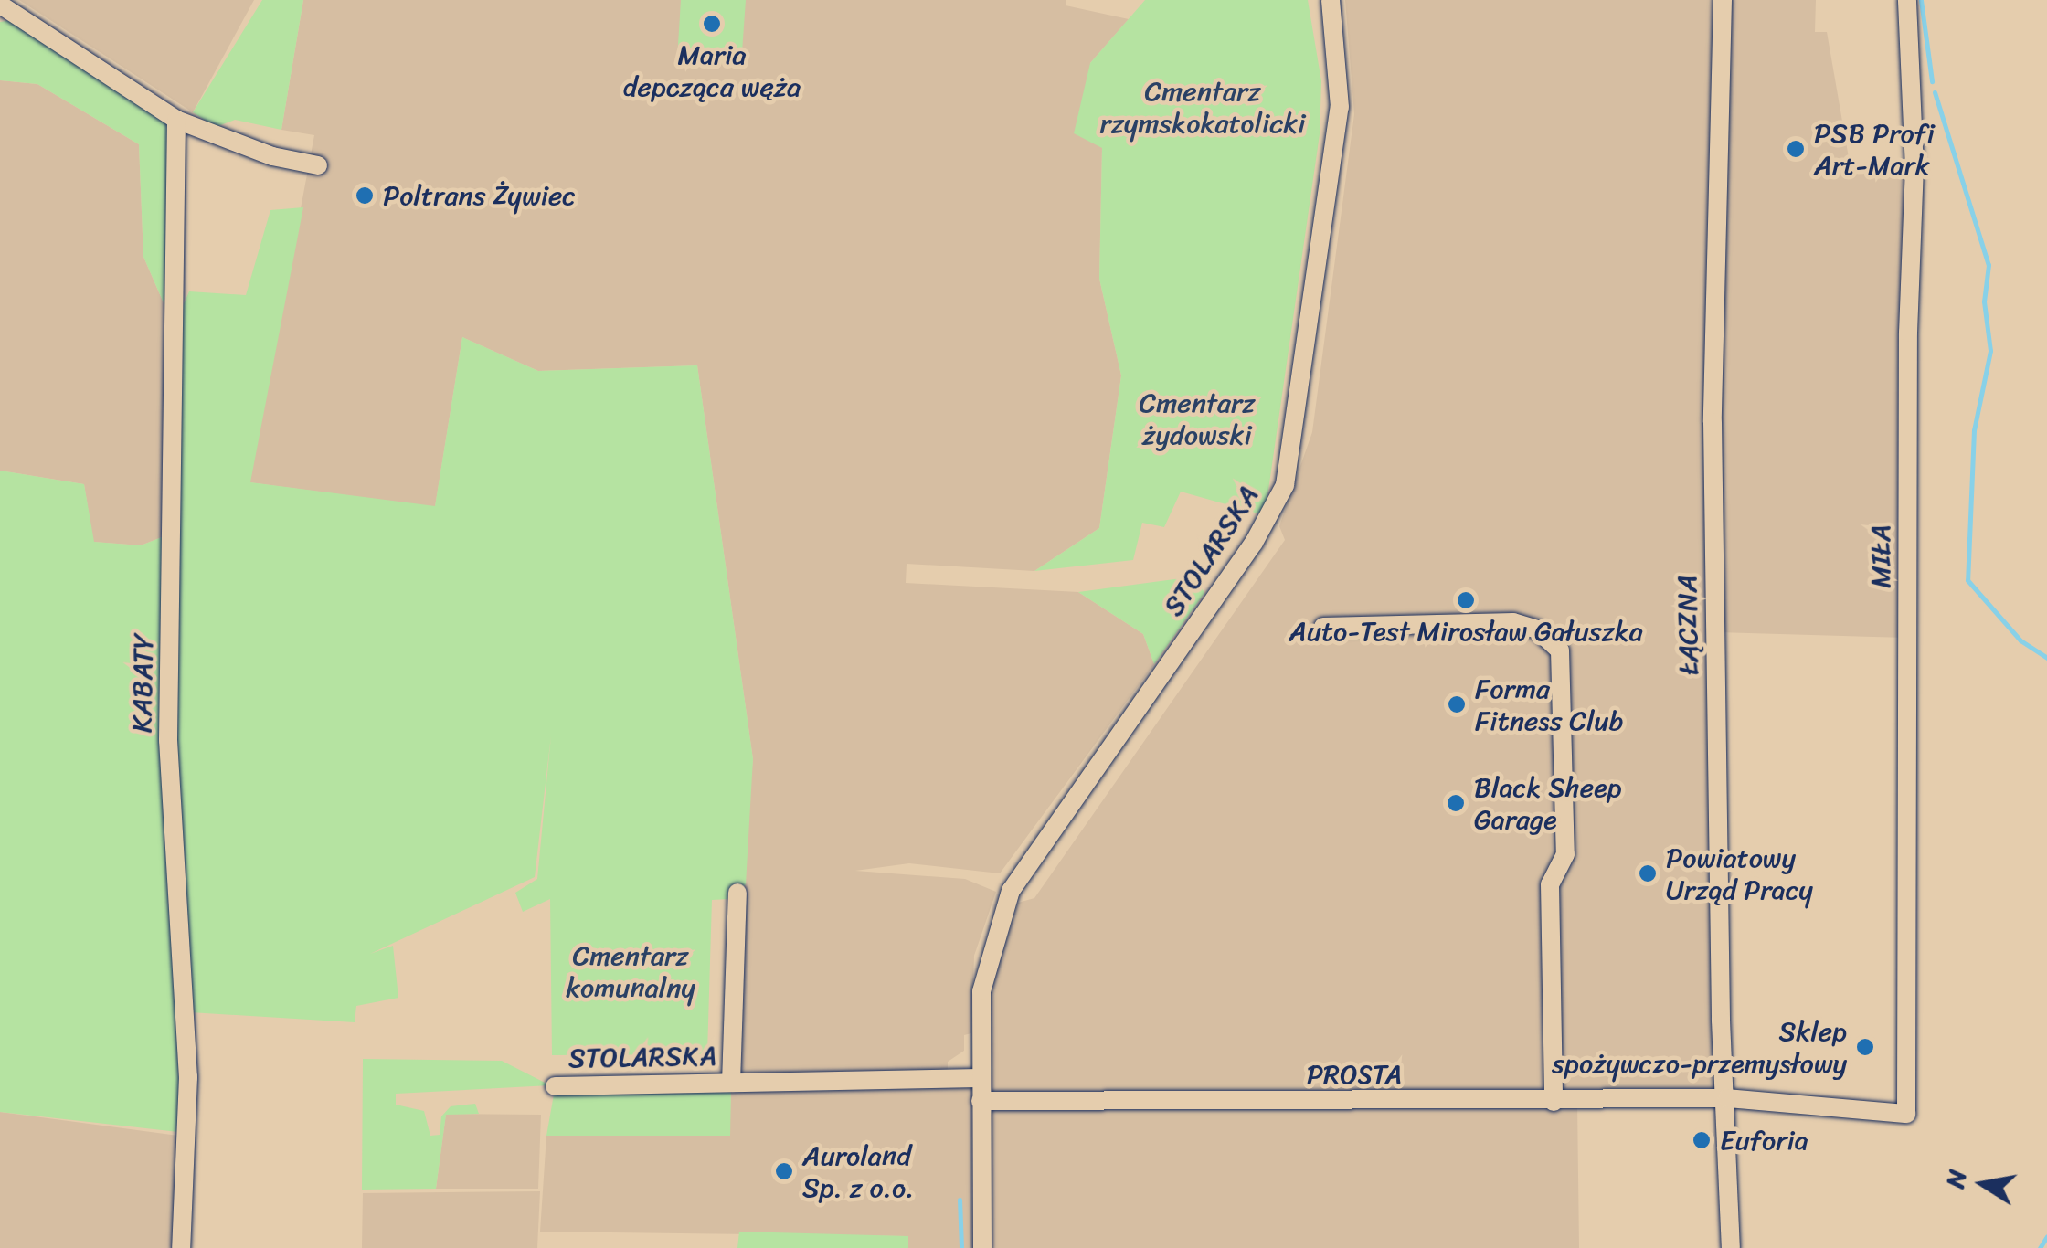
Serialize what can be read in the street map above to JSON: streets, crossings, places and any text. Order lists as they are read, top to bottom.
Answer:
{
  "streets": {
    "street": [
      "STOLARSKA",
      "MIŁA",
      "ŁĄCZNA",
      "KABATY",
      "PROSTA"
    ]
  },
  "crossings": [
    ["STOLARSKA", "PROSTA"],
    ["MIŁA", "PROSTA"],
    ["ŁĄCZNA", "PROSTA"]
  ],
  "parks": ["Cmentarz rzymskokatolicki", "Cmentarz żydowski", "Cmentarz komunalny"],
  "places": [
    "Maria depcząca węża",
    "PSB Profi Art-Mark",
    "Poltrans Żywiec",
    "Auto-Test Mirosław Gałuszka",
    "Forma Fitness Club",
    "Black Sheep Garage",
    "Powiatowy Urząd Pracy",
    "Sklep spożywczo-przemysłowy",
    "Euforia",
    "Auroland Sp. z o.o."
  ],
  "north": "left"
}
